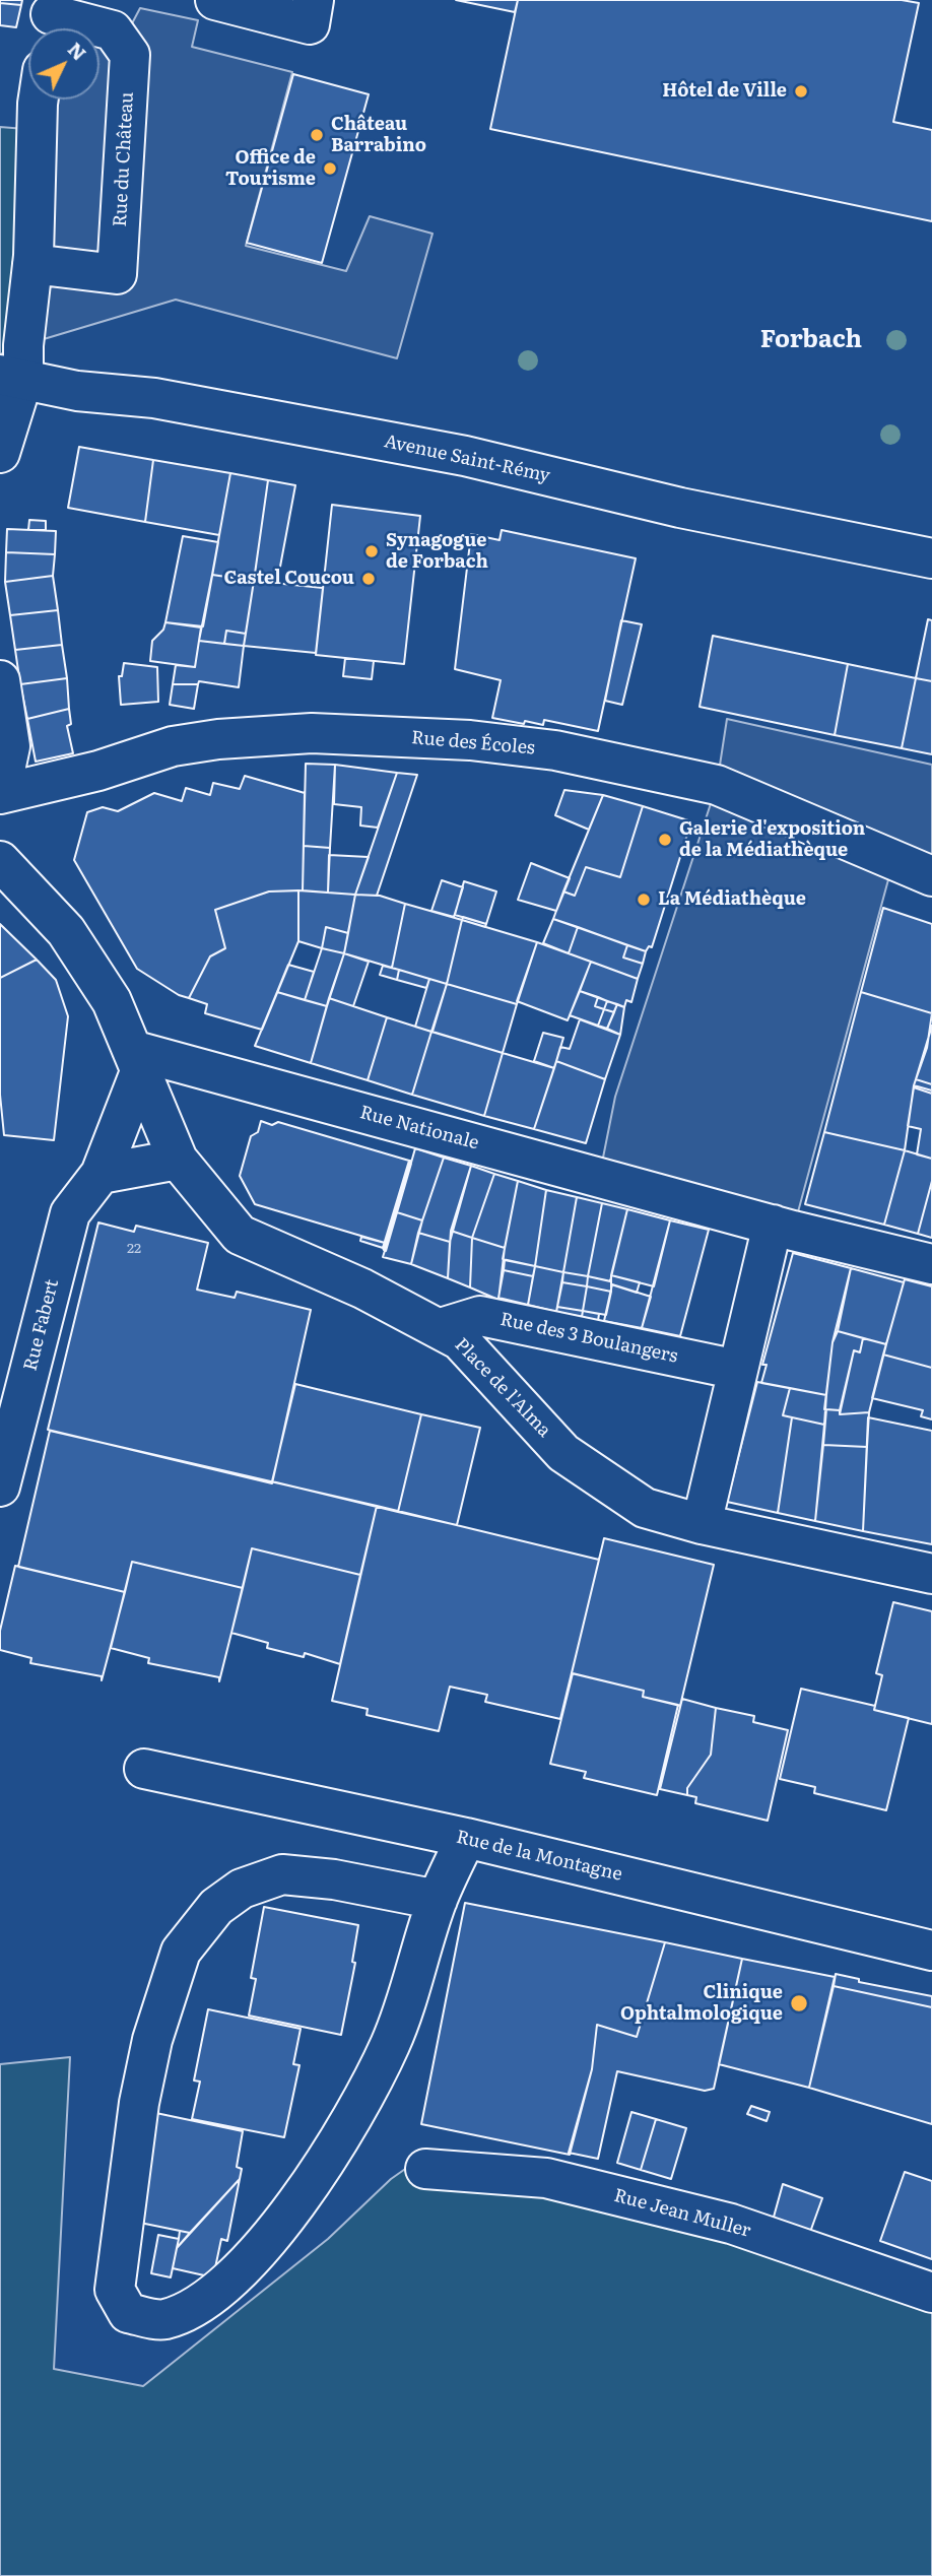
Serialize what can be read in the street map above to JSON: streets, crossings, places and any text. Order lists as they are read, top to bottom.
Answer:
{
  "streets": {
    "street": [
      "Rue du Château",
      "Avenue Saint-Rémy",
      "Rue des Écoles",
      "Rue Nationale",
      "Rue Fabert",
      "Rue des 3 Boulangers",
      "Place de l'Alma",
      "Rue de la Montagne",
      "Rue Jean Muller"
    ]
  },
  "crossings": [
    ["Rue Nationale", "Rue Fabert"],
    ["Rue Nationale", "Place de l'Alma"],
    ["Rue Fabert", "Place de l'Alma"],
    ["Rue des 3 Boulangers", "Place de l'Alma"]
  ],
  "districts": ["Forbach"],
  "places": [
    "Hôtel de Ville",
    "Château Barrabino",
    "Office de Tourisme",
    "Synagogue de Forbach",
    "Castel Coucou",
    "Galerie d'exposition de la Médiathèque",
    "La Médiathèque",
    "Clinique Ophtalmologique"
  ],
  "house_numbers": ["22"],
  "north": "top right"
}
